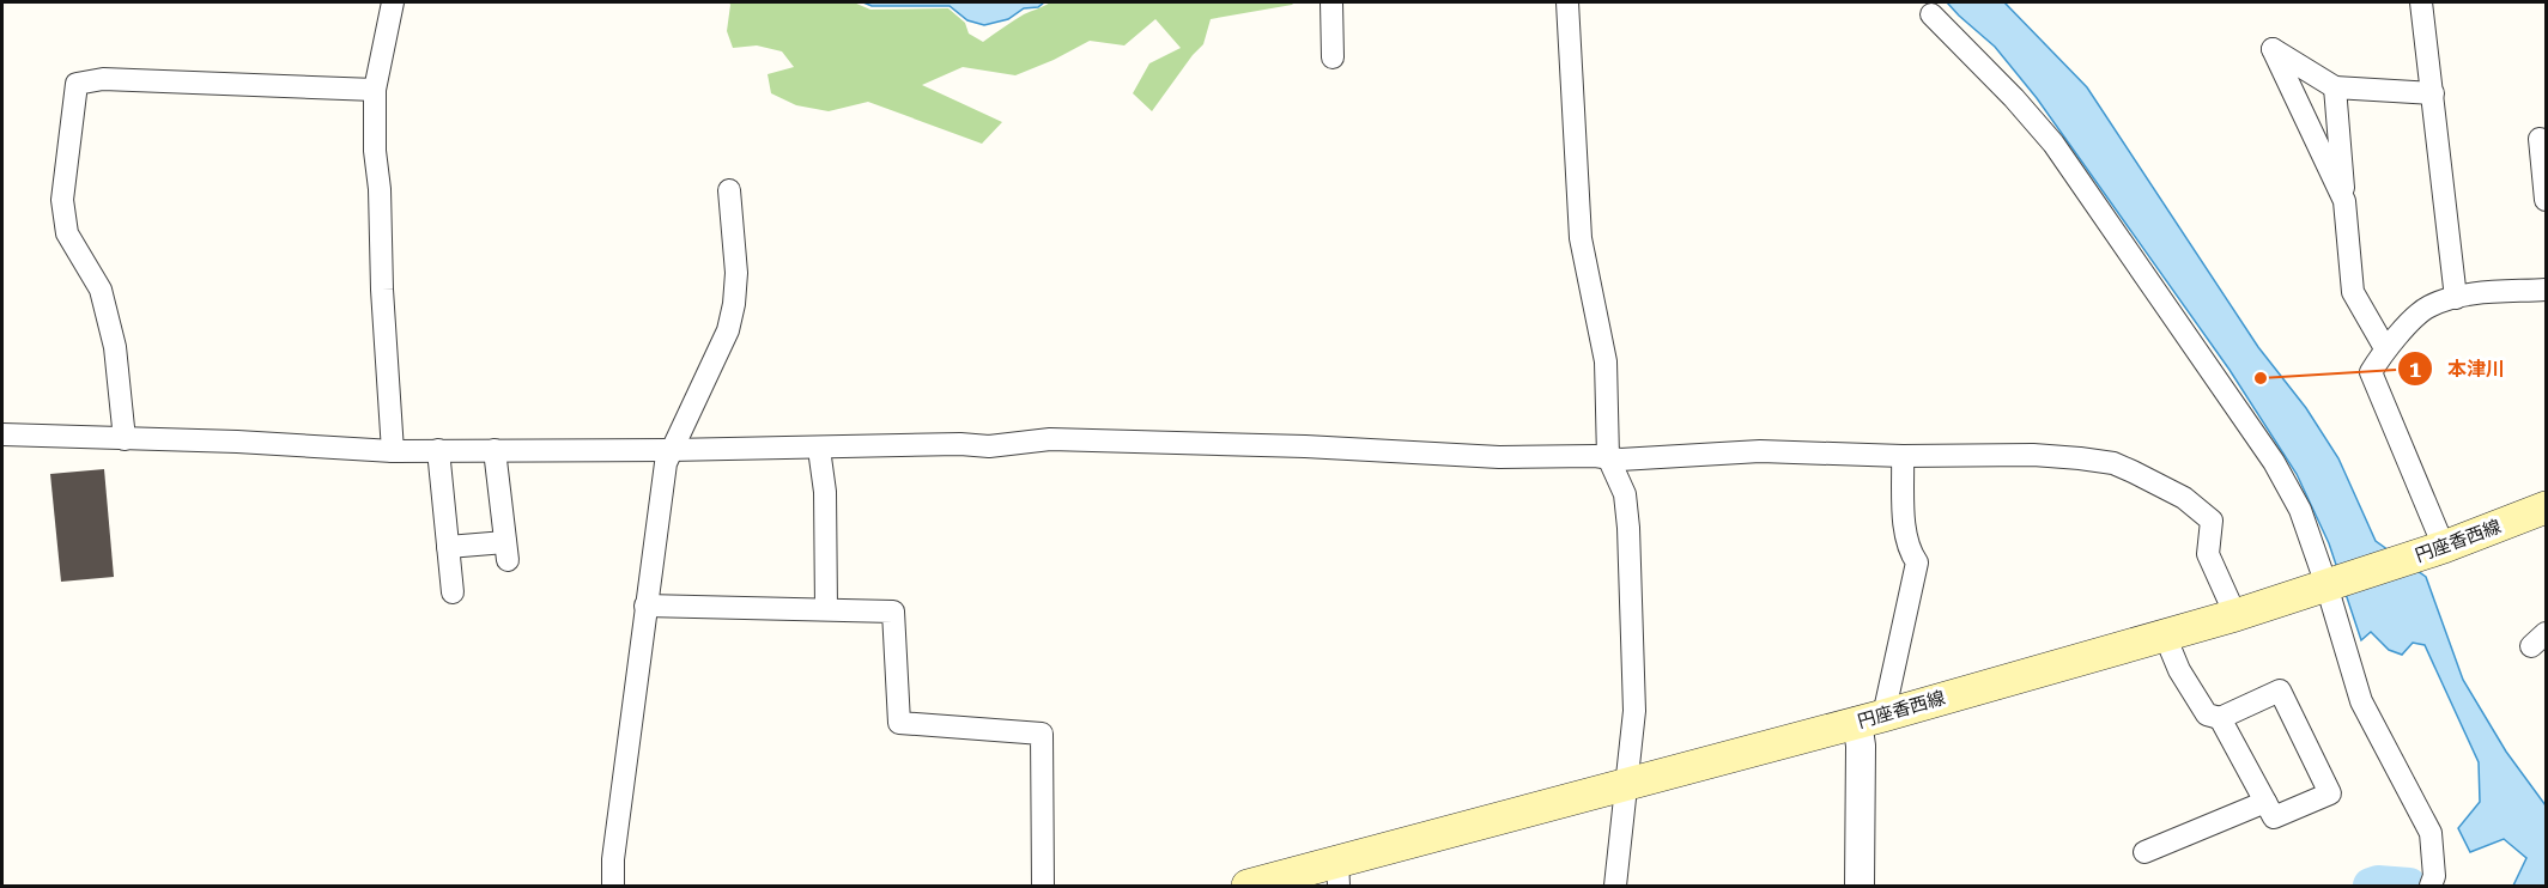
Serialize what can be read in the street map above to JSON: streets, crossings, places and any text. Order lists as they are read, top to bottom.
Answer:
{
  "streets": {
    "main road": ["円座香西線"]
  },
  "places": ["本津川"]
}
